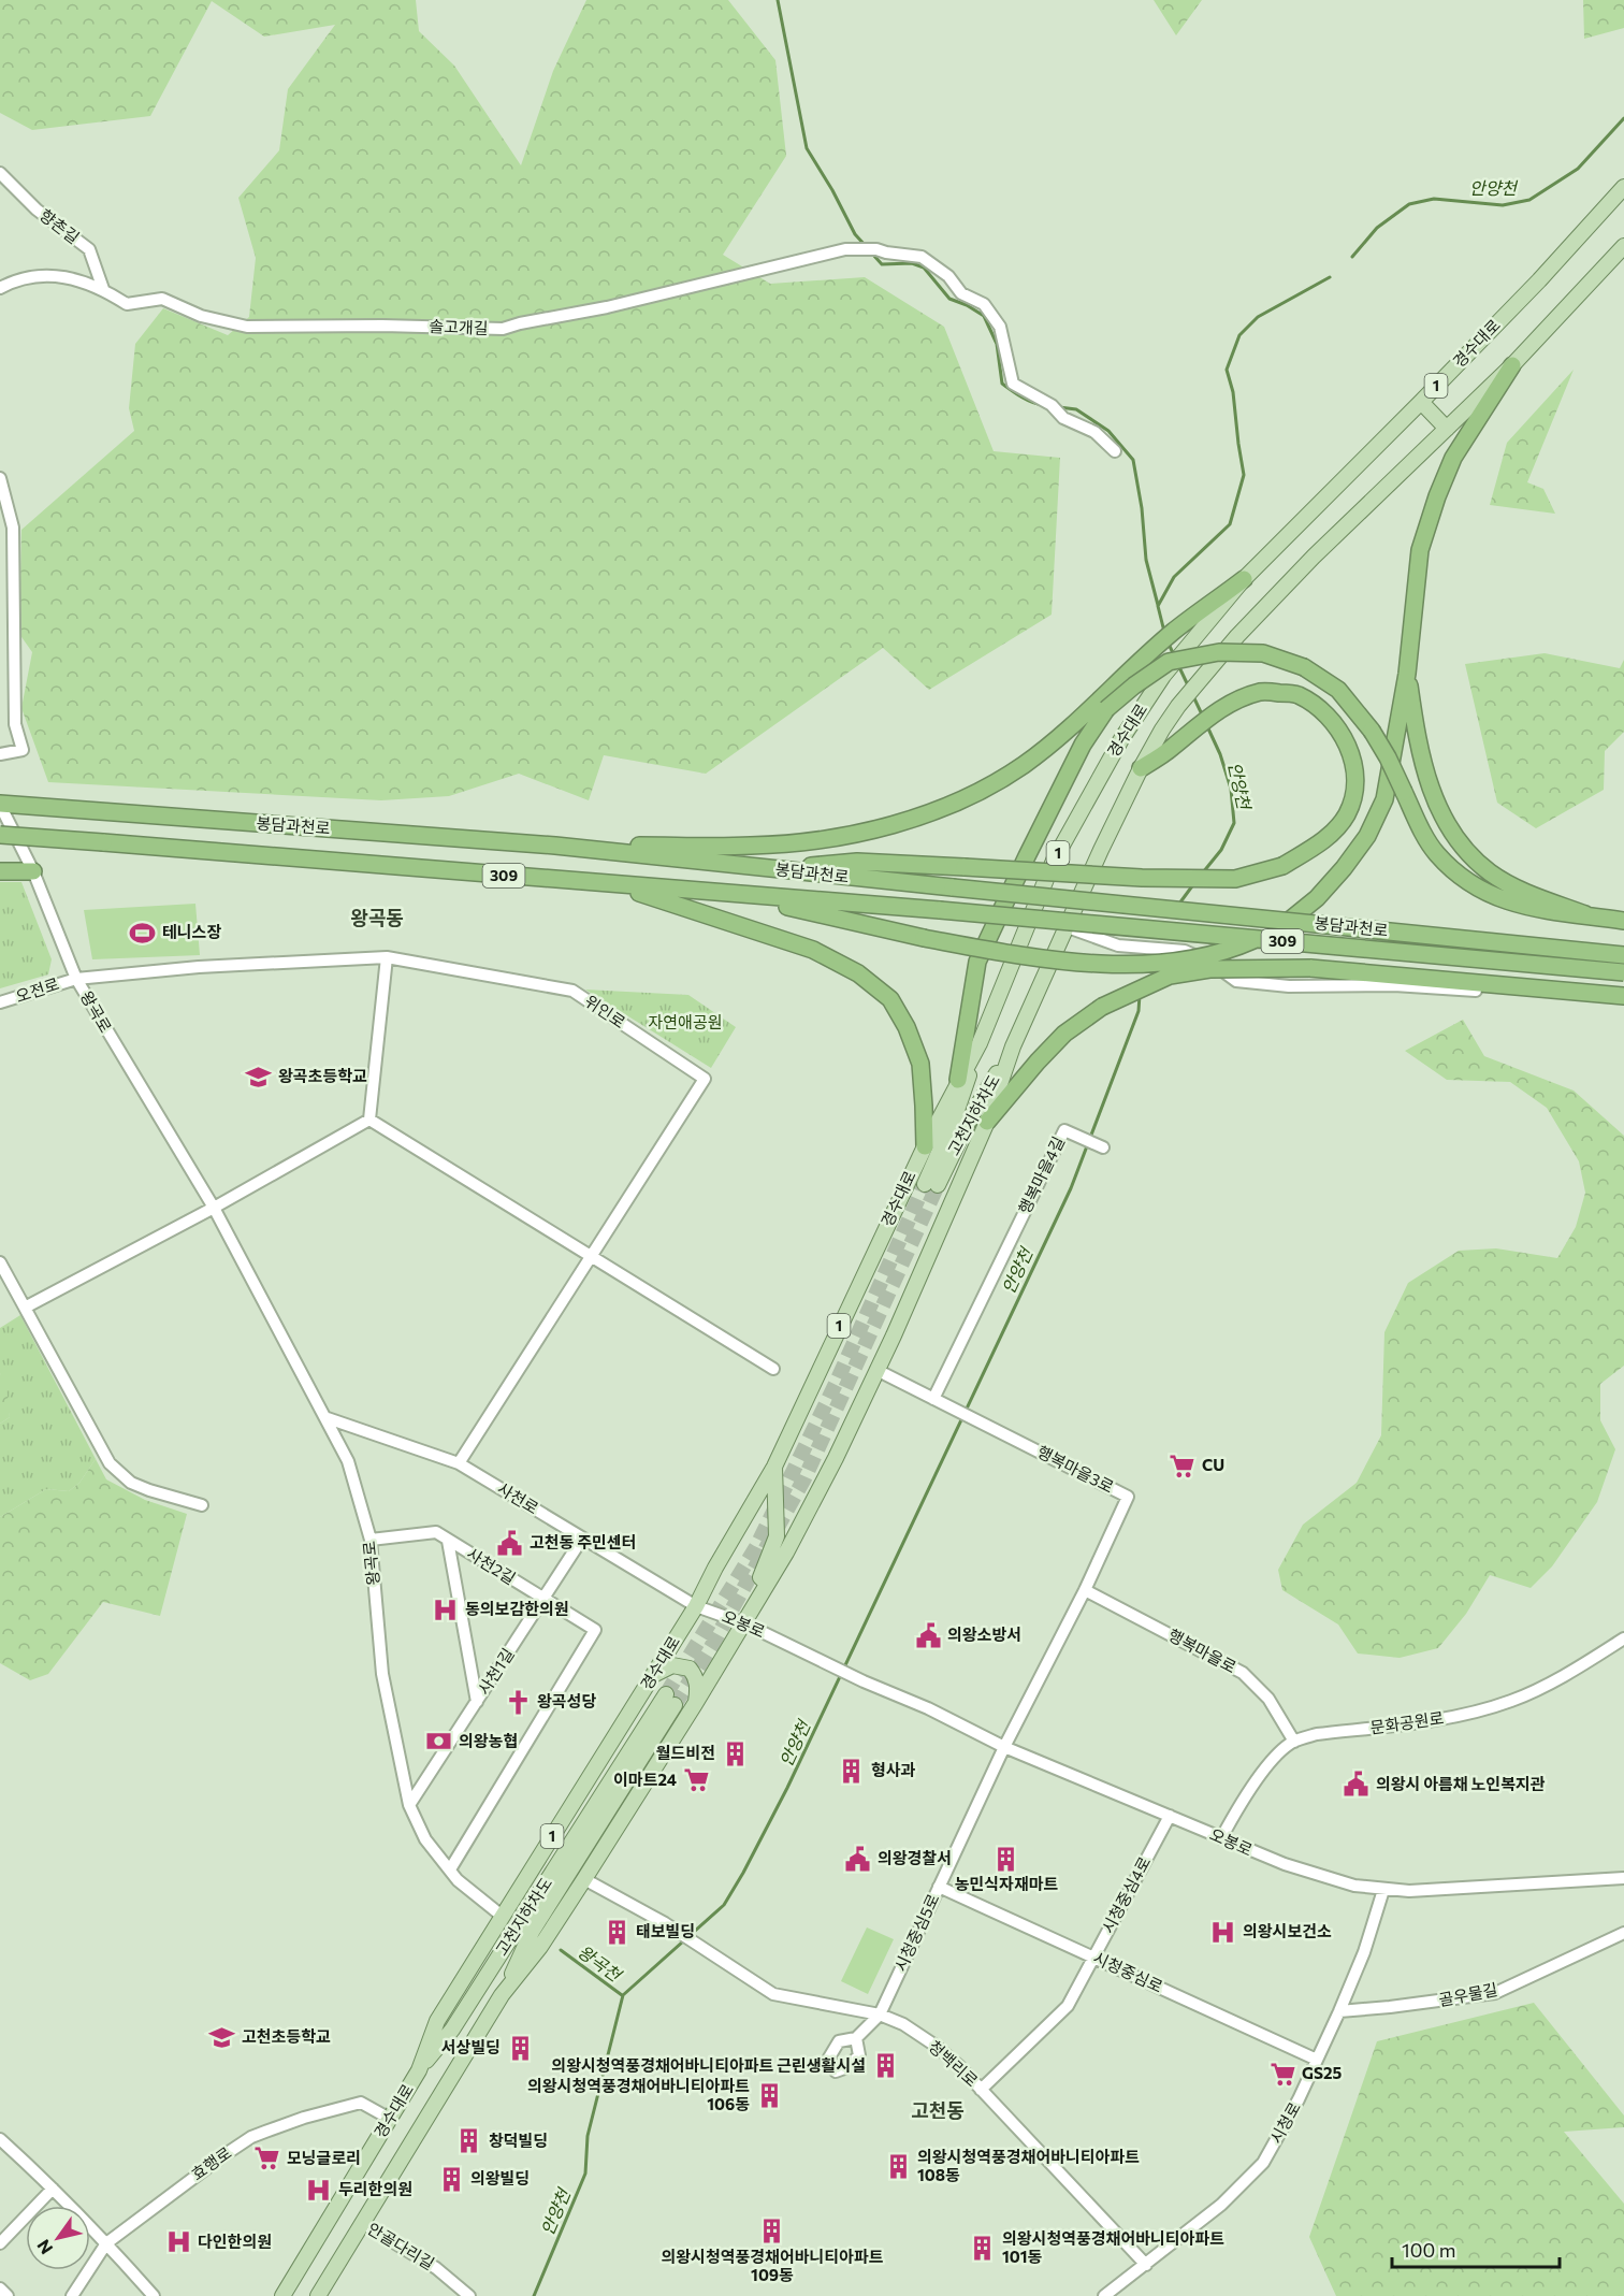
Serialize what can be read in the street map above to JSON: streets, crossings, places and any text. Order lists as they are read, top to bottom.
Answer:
{
  "streets": {
    "highway": ["봉담과천로", "309"],
    "main road": ["경수대로", "1", "고천지하차도"],
    "street": [
      "향촌길",
      "솔고개길",
      "오전로",
      "왕곡로",
      "위인로",
      "행복마을4길",
      "행복마을3로",
      "사천로",
      "사천2길",
      "오봉로",
      "행복마을로",
      "사천1길",
      "문화공원로",
      "시청중심4로",
      "시청중심5로",
      "시청중심로",
      "골우물길",
      "청백리로",
      "시청로",
      "효행로",
      "안골다리길"
    ]
  },
  "crossings": [
    ["향촌길", "솔고개길"],
    ["경수대로", "왕곡로"],
    ["경수대로", "고천지하차도"],
    ["경수대로", "행복마을3로"],
    ["경수대로", "사천로"],
    ["경수대로", "오봉로"],
    ["경수대로", "청백리로"],
    ["경수대로", "효행로"],
    ["경수대로", "안골다리길"],
    ["봉담과천로", "왕곡로"],
    ["오전로", "왕곡로"],
    ["오전로", "위인로"],
    ["왕곡로", "위인로"],
    ["왕곡로", "사천로"],
    ["왕곡로", "사천2길"],
    ["왕곡로", "사천1길"],
    ["위인로", "사천로"],
    ["행복마을4길", "행복마을3로"],
    ["행복마을3로", "오봉로"],
    ["행복마을3로", "행복마을로"],
    ["행복마을3로", "시청중심5로"],
    ["사천로", "오봉로"],
    ["사천로", "사천1길"],
    ["사천2길", "사천1길"],
    ["오봉로", "문화공원로"],
    ["오봉로", "시청중심4로"],
    ["오봉로", "시청중심5로"],
    ["오봉로", "시청로"],
    ["행복마을로", "문화공원로"],
    ["시청중심4로", "시청중심로"],
    ["시청중심4로", "청백리로"],
    ["시청중심5로", "시청중심로"],
    ["시청중심5로", "청백리로"],
    ["시청중심로", "시청로"],
    ["골우물길", "시청로"],
    ["청백리로", "시청로"]
  ],
  "districts": ["왕곡동", "고천동"],
  "water": ["안양천", "왕곡천"],
  "parks": ["자연애공원"],
  "places": {
    "sports": ["테니스장"],
    "school or university": ["왕곡초등학교", "고천초등학교"],
    "supermarket": [
      "CU",
      "이마트24",
      "GS25",
      "모닝글로리"
    ],
    "public building": [
      "고천동 주민센터",
      "의왕소방서",
      "의왕시 아름채 노인복지관",
      "의왕경찰서"
    ],
    "hospital": [
      "동의보감한의원",
      "의왕시보건소",
      "두리한의원",
      "다인한의원"
    ],
    "church": ["왕곡성당"],
    "bank": ["의왕농협"],
    "building": [
      "월드비전",
      "형사과",
      "농민식자재마트",
      "태보빌딩",
      "서상빌딩",
      "의왕시청역풍경채어바니티아파트 근린생활시설",
      "의왕시청역풍경채어바니티아파트 106동",
      "창덕빌딩",
      "의왕시청역풍경채어바니티아파트 108동",
      "의왕빌딩",
      "의왕시청역풍경채어바니티아파트 109동",
      "의왕시청역풍경채어바니티아파트 101동"
    ]
  },
  "scale_bar": "100 m",
  "north": "bottom left"
}
